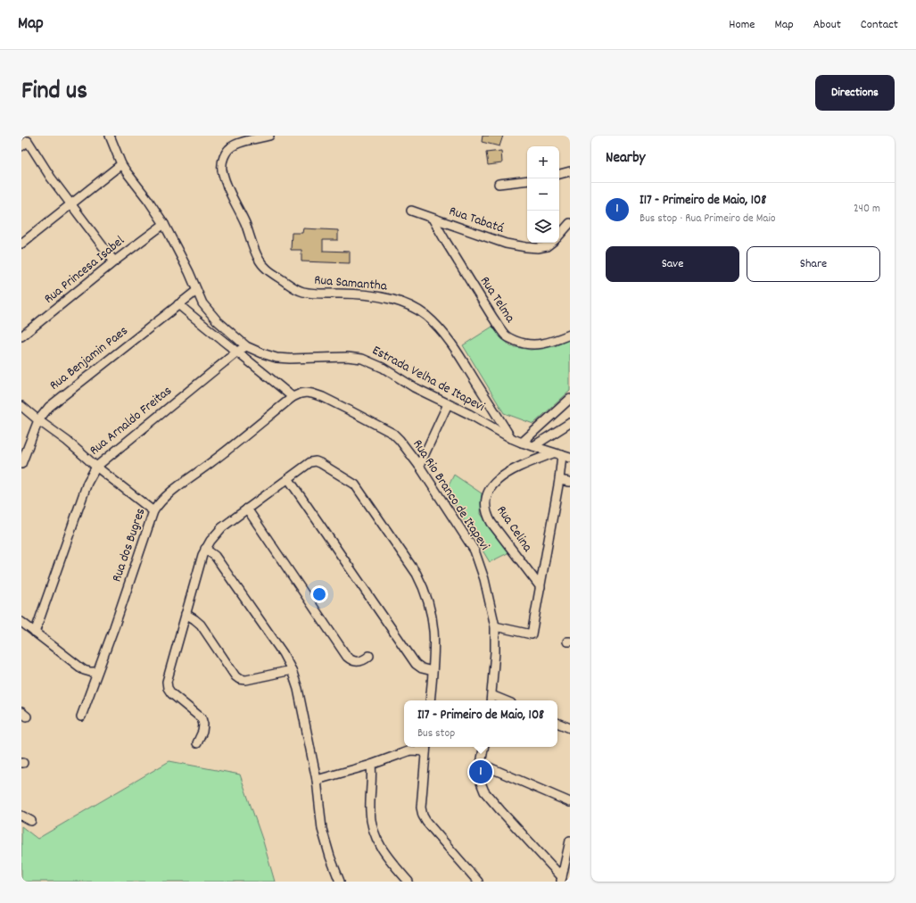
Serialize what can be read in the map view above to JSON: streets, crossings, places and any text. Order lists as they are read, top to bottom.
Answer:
{
  "streets": {
    "street": [
      "Rua Tabatá",
      "Rua Princesa Isabel",
      "Rua Samantha",
      "Rua Telma",
      "Rua Benjamin Paes",
      "Estrada Velha de Itapevi",
      "Rua Arnaldo Freitas",
      "Rua Rio Branco de Itapevi",
      "Rua Celina",
      "Rua dos Bugres"
    ]
  },
  "crossings": [
    ["Rua Tabatá", "Rua Telma"],
    ["Rua Princesa Isabel", "Estrada Velha de Itapevi"],
    ["Rua Samantha", "Estrada Velha de Itapevi"],
    ["Rua Benjamin Paes", "Estrada Velha de Itapevi"],
    ["Estrada Velha de Itapevi", "Rua Arnaldo Freitas"],
    ["Estrada Velha de Itapevi", "Rua Celina"],
    ["Rua Rio Branco de Itapevi", "Rua dos Bugres"]
  ],
  "page": {
    "header": "Map",
    "nav": [
      "Home",
      "Map",
      "About",
      "Contact"
    ],
    "title": "Find us",
    "buttons": [
      "Directions",
      ["Save", "Share"]
    ],
    "heading": "Nearby",
    "map_buttons": ["+", "−"],
    "list": [
      {
        "mark": "1",
        "name": "I17 - Primeiro de Maio, 108",
        "note": "Bus stop · Rua Primeiro de Maio",
        "value": "240 m"
      }
    ],
    "popup": ["I17 - Primeiro de Maio, 108", "Bus stop"],
    "pins": "1"
  }
}
